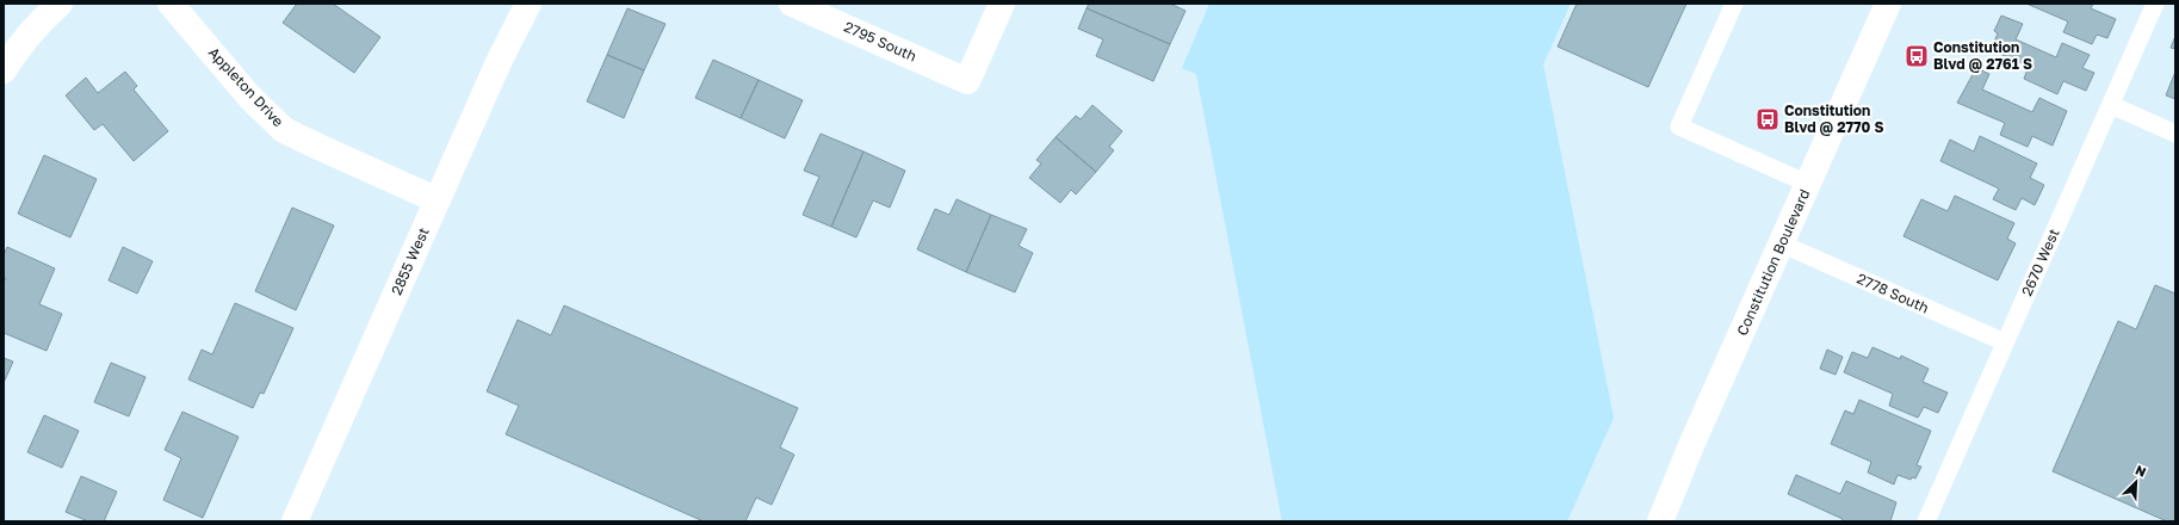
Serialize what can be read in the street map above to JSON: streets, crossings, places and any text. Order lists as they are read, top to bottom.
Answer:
{
  "streets": {
    "street": [
      "2795 South",
      "Appleton Drive",
      "2855 West",
      "Constitution Boulevard"
    ],
    "lane": ["2670 West", "2778 South"]
  },
  "crossings": [
    ["Appleton Drive", "2855 West"],
    ["Constitution Boulevard", "2778 South"],
    ["2670 West", "2778 South"]
  ],
  "places": {
    "bus stop": ["Constitution Blvd @ 2761 S", "Constitution Blvd @ 2770 S"]
  },
  "north": "top right"
}
